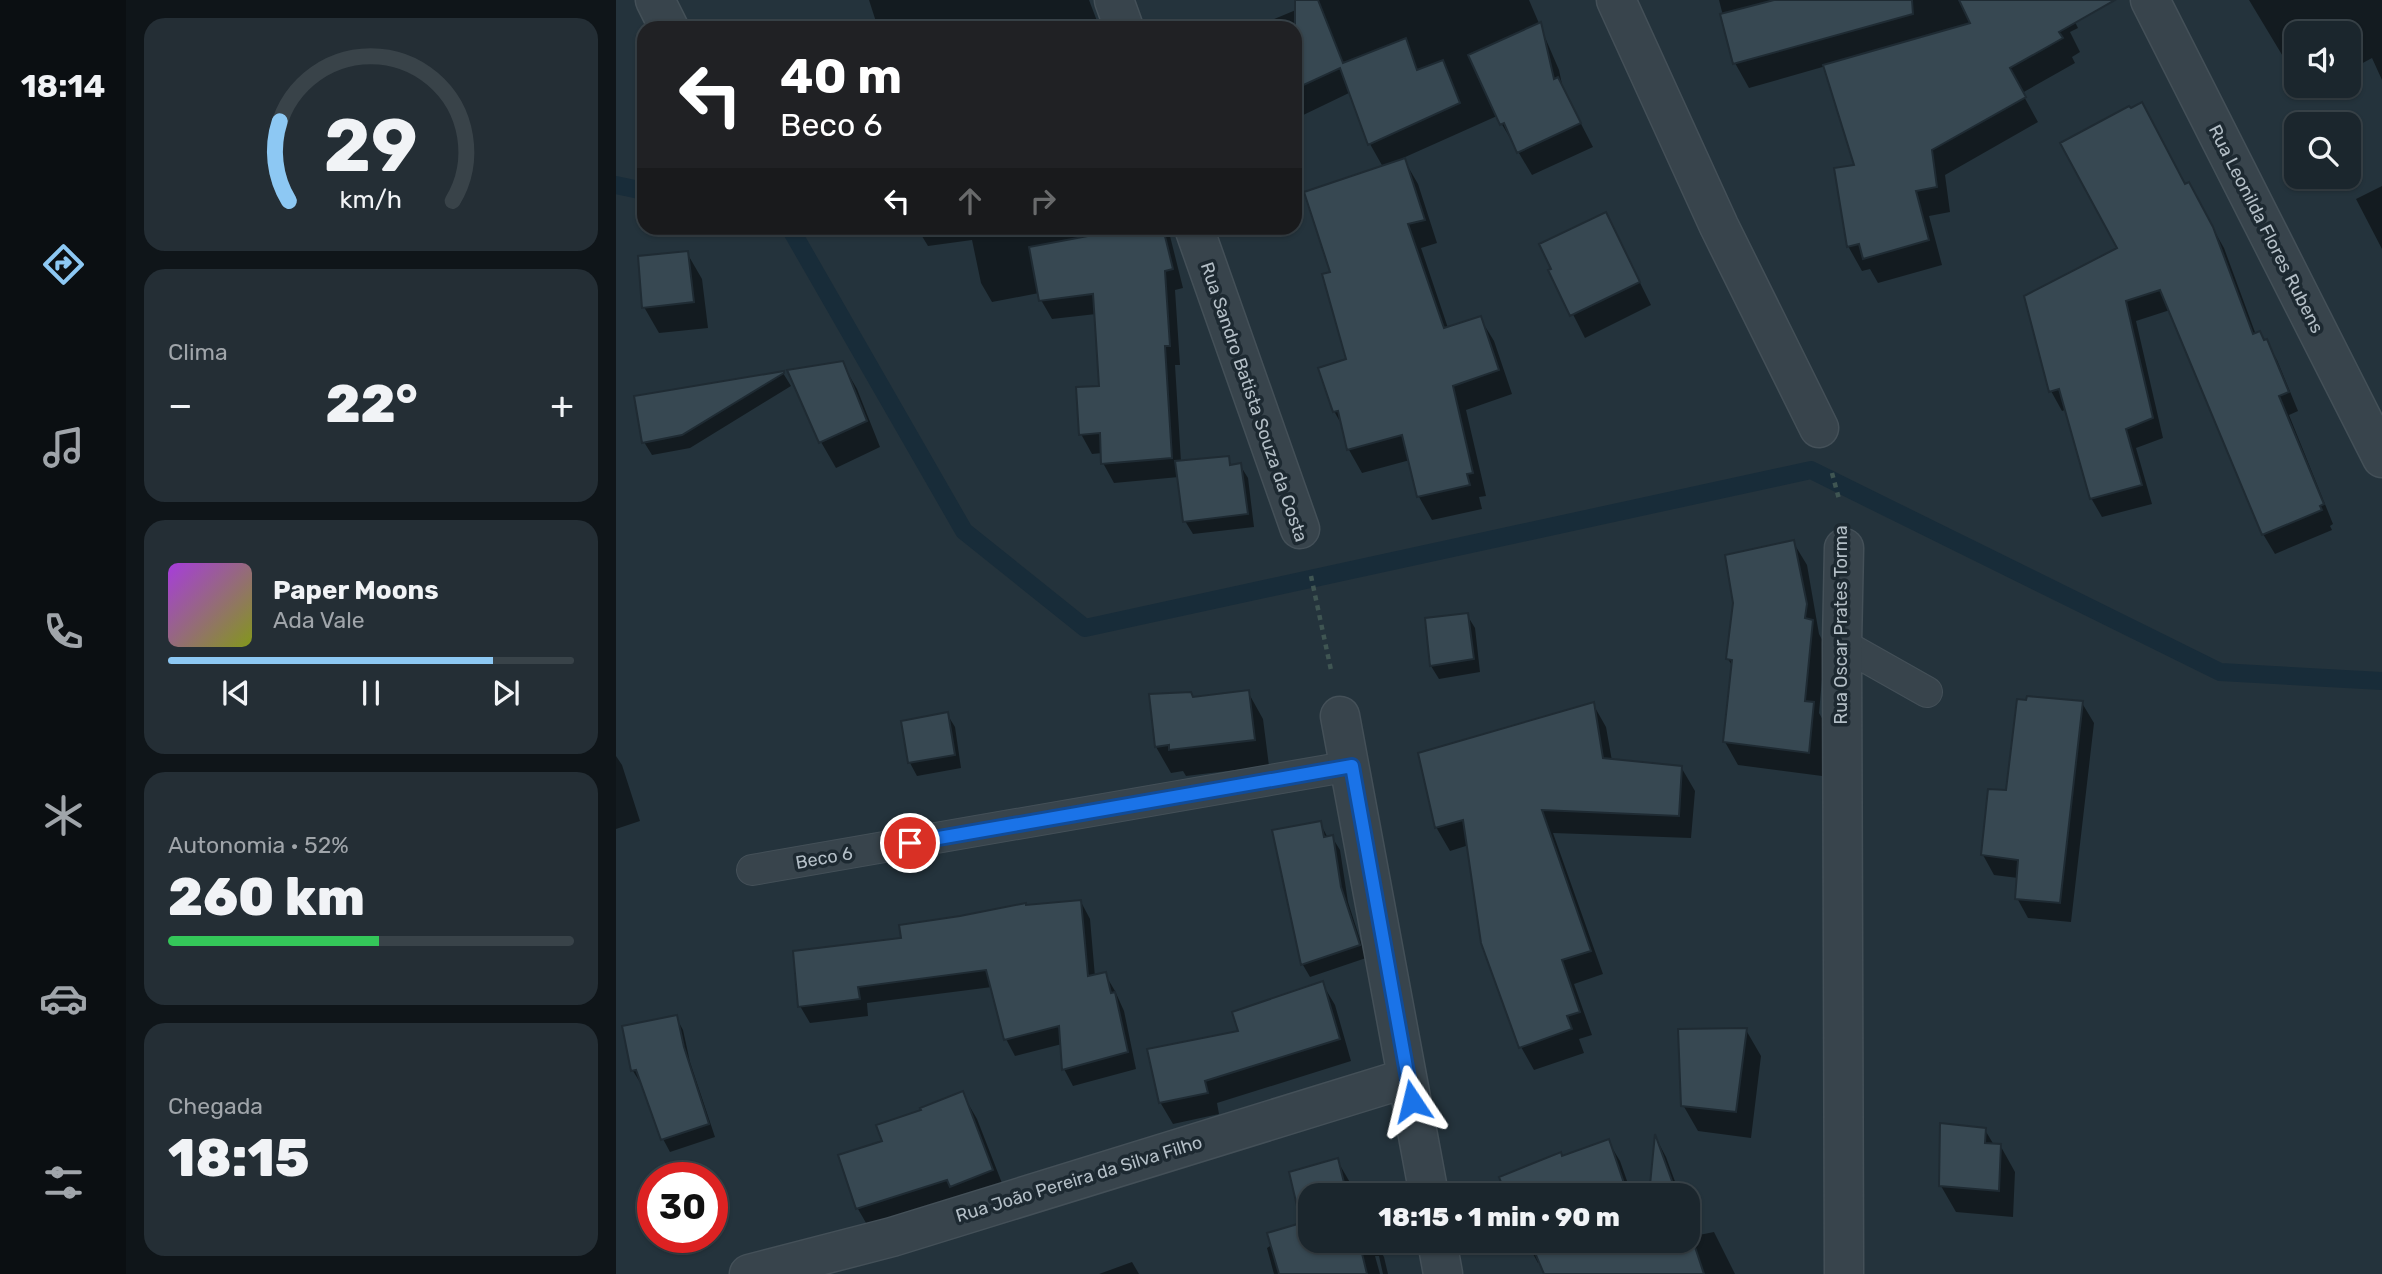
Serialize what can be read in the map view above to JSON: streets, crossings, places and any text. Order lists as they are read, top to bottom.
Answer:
{
  "streets": {
    "street": [
      "Rua Leonilda Flores Rubens",
      "Rua Sandro Batista Souza da Costa",
      "Rua Oscar Prates Torma",
      "Rua João Pereira da Silva Filho"
    ],
    "lane": ["Beco 6"]
  },
  "page": {
    "tabs": "18:14",
    "turn": ["40 m", "Beco 6"],
    "tile": [
      "Clima",
      ["Autonomia · 52%", "260 km"],
      ["Chegada", "18:15"]
    ],
    "heat": ["−", "22°", "+"],
    "song": ["Paper Moons", "Ada Vale"],
    "limit": "30",
    "trip": "18:15 · 1 min · 90 m",
    "gauge": ["29", "km/h"]
  }
}
